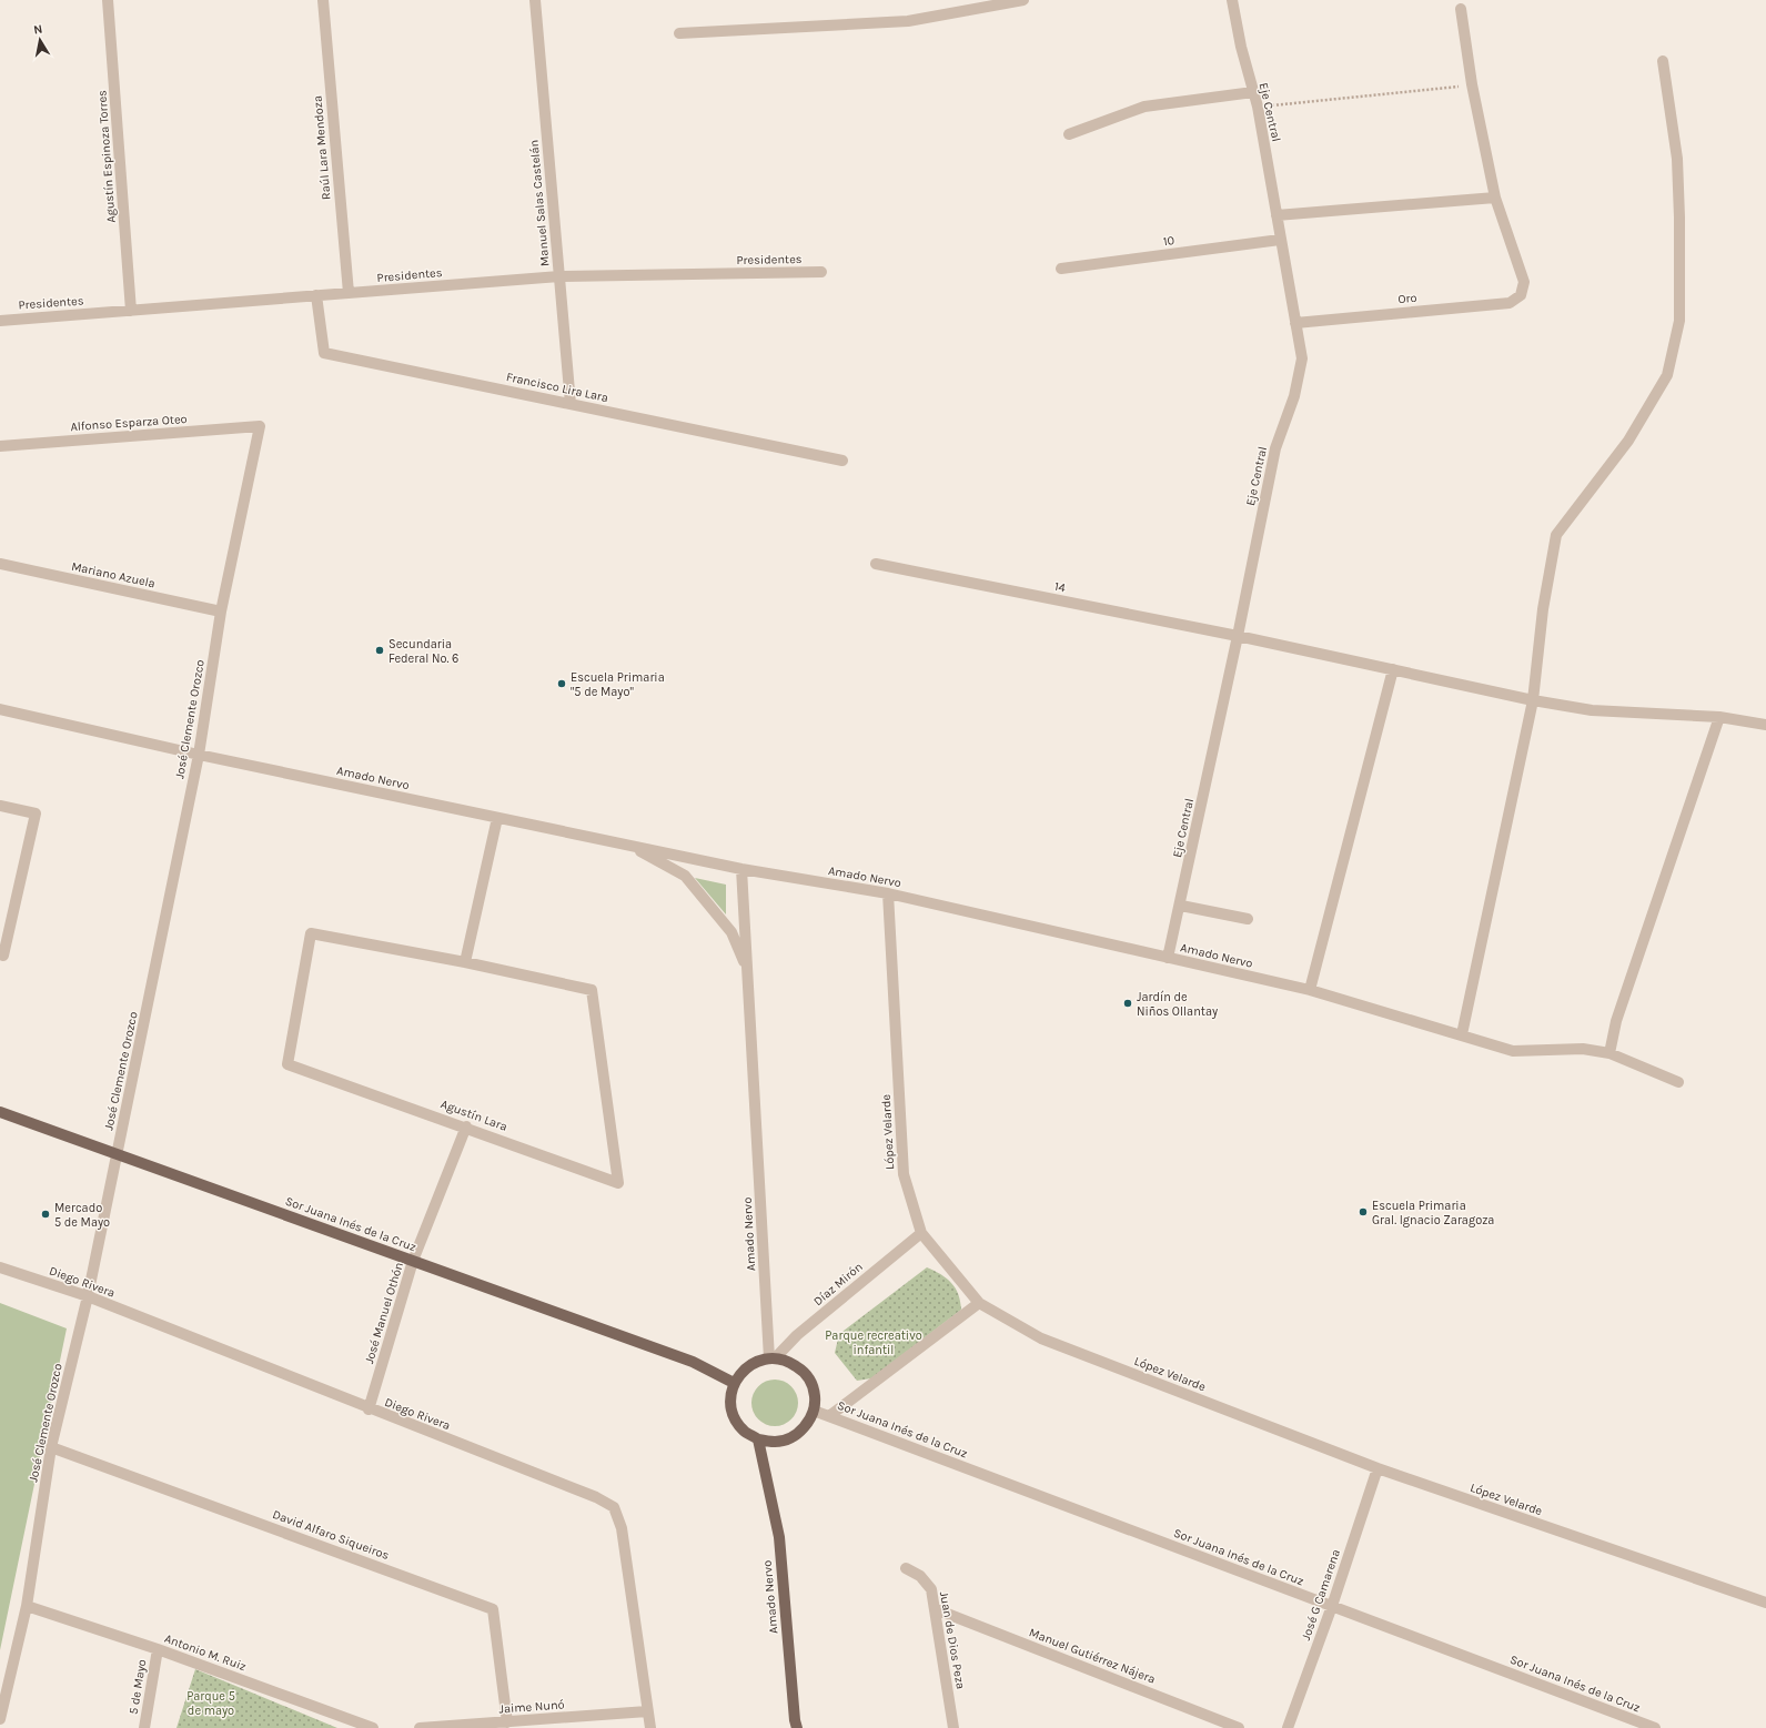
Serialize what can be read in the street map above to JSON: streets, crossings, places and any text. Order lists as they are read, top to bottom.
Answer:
{
  "streets": {
    "main road": ["Amado Nervo", "Sor Juana Inés de la Cruz"],
    "street": [
      "Eje Central",
      "Raúl Lara Mendoza",
      "Agustín Espinoza Torres",
      "Manuel Salas Castelán",
      "10",
      "Presidentes",
      "Oro",
      "Francisco Lira Lara",
      "Alfonso Esparza Oteo",
      "Mariano Azuela",
      "14",
      "José Clemente Orozco",
      "Agustín Lara",
      "López Velarde",
      "Diego Rivera",
      "Díaz Mirón",
      "José Manuel Othón",
      "David Alfaro Siqueiros",
      "José G Camarena",
      "Juan de Dios Peza",
      "Antonio M. Ruiz",
      "Manuel Gutiérrez Nájera",
      "5 de Mayo",
      "Jaime Nunó"
    ]
  },
  "crossings": [
    ["Eje Central", "10"],
    ["Eje Central", "Oro"],
    ["Eje Central", "14"],
    ["Eje Central", "Amado Nervo"],
    ["Raúl Lara Mendoza", "Presidentes"],
    ["Agustín Espinoza Torres", "Presidentes"],
    ["Manuel Salas Castelán", "Presidentes"],
    ["Manuel Salas Castelán", "Francisco Lira Lara"],
    ["Presidentes", "Francisco Lira Lara"],
    ["Alfonso Esparza Oteo", "José Clemente Orozco"],
    ["Mariano Azuela", "José Clemente Orozco"],
    ["José Clemente Orozco", "Amado Nervo"],
    ["José Clemente Orozco", "Sor Juana Inés de la Cruz"],
    ["José Clemente Orozco", "Diego Rivera"],
    ["José Clemente Orozco", "David Alfaro Siqueiros"],
    ["José Clemente Orozco", "Antonio M. Ruiz"],
    ["Amado Nervo", "López Velarde"],
    ["Amado Nervo", "Sor Juana Inés de la Cruz"],
    ["Amado Nervo", "Díaz Mirón"],
    ["Agustín Lara", "José Manuel Othón"],
    ["López Velarde", "Díaz Mirón"],
    ["López Velarde", "José G Camarena"],
    ["Sor Juana Inés de la Cruz", "Díaz Mirón"],
    ["Sor Juana Inés de la Cruz", "José Manuel Othón"],
    ["Sor Juana Inés de la Cruz", "José G Camarena"],
    ["Diego Rivera", "José Manuel Othón"],
    ["Diego Rivera", "Jaime Nunó"],
    ["David Alfaro Siqueiros", "Jaime Nunó"],
    ["Juan de Dios Peza", "Manuel Gutiérrez Nájera"],
    ["Antonio M. Ruiz", "5 de Mayo"]
  ],
  "parks": ["Parque recreativo infantil", "Parque 5 de mayo"],
  "places": [
    "Secundaria Federal No. 6",
    "Escuela Primaria \"5 de Mayo\"",
    "Jardín de Niños Ollantay",
    "Escuela Primaria Gral. Ignacio Zaragoza",
    "Mercado 5 de Mayo"
  ],
  "north": "top"
}
